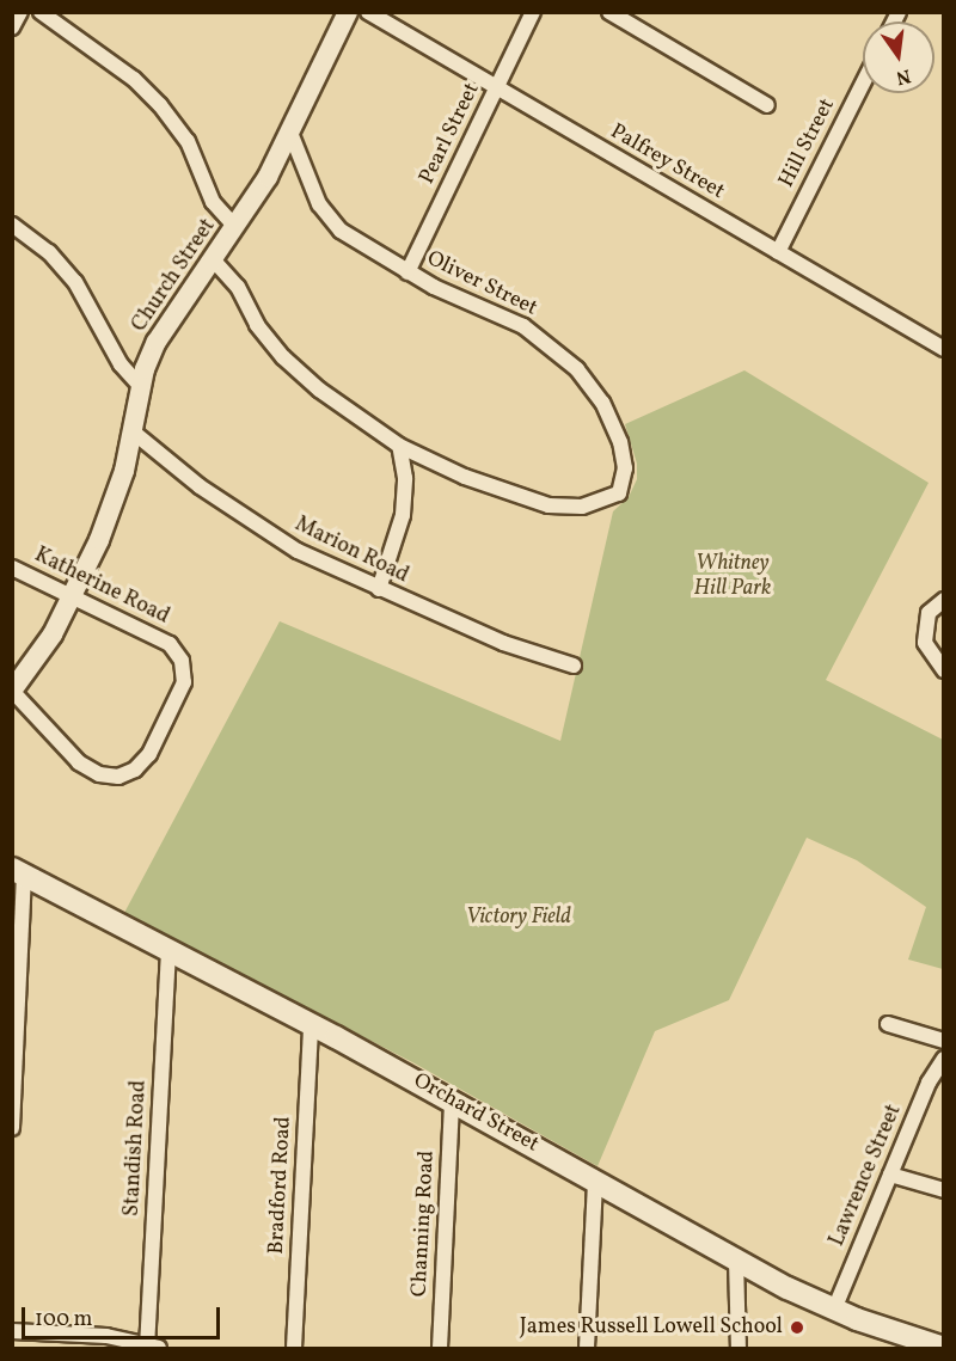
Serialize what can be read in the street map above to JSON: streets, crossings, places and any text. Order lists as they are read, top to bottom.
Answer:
{
  "streets": {
    "main road": ["Orchard Street"],
    "street": [
      "Pearl Street",
      "Hill Street",
      "Palfrey Street",
      "Church Street",
      "Oliver Street",
      "Marion Road",
      "Katherine Road",
      "Standish Road",
      "Lawrence Street",
      "Bradford Road",
      "Channing Road"
    ]
  },
  "crossings": [
    ["Pearl Street", "Palfrey Street"],
    ["Pearl Street", "Oliver Street"],
    ["Hill Street", "Palfrey Street"],
    ["Church Street", "Oliver Street"],
    ["Church Street", "Marion Road"],
    ["Church Street", "Katherine Road"],
    ["Orchard Street", "Standish Road"],
    ["Orchard Street", "Lawrence Street"],
    ["Orchard Street", "Bradford Road"],
    ["Orchard Street", "Channing Road"]
  ],
  "parks": ["Whitney Hill Park", "Victory Field"],
  "places": ["James Russell Lowell School"],
  "scale_bar": "100 m",
  "north": "bottom"
}
